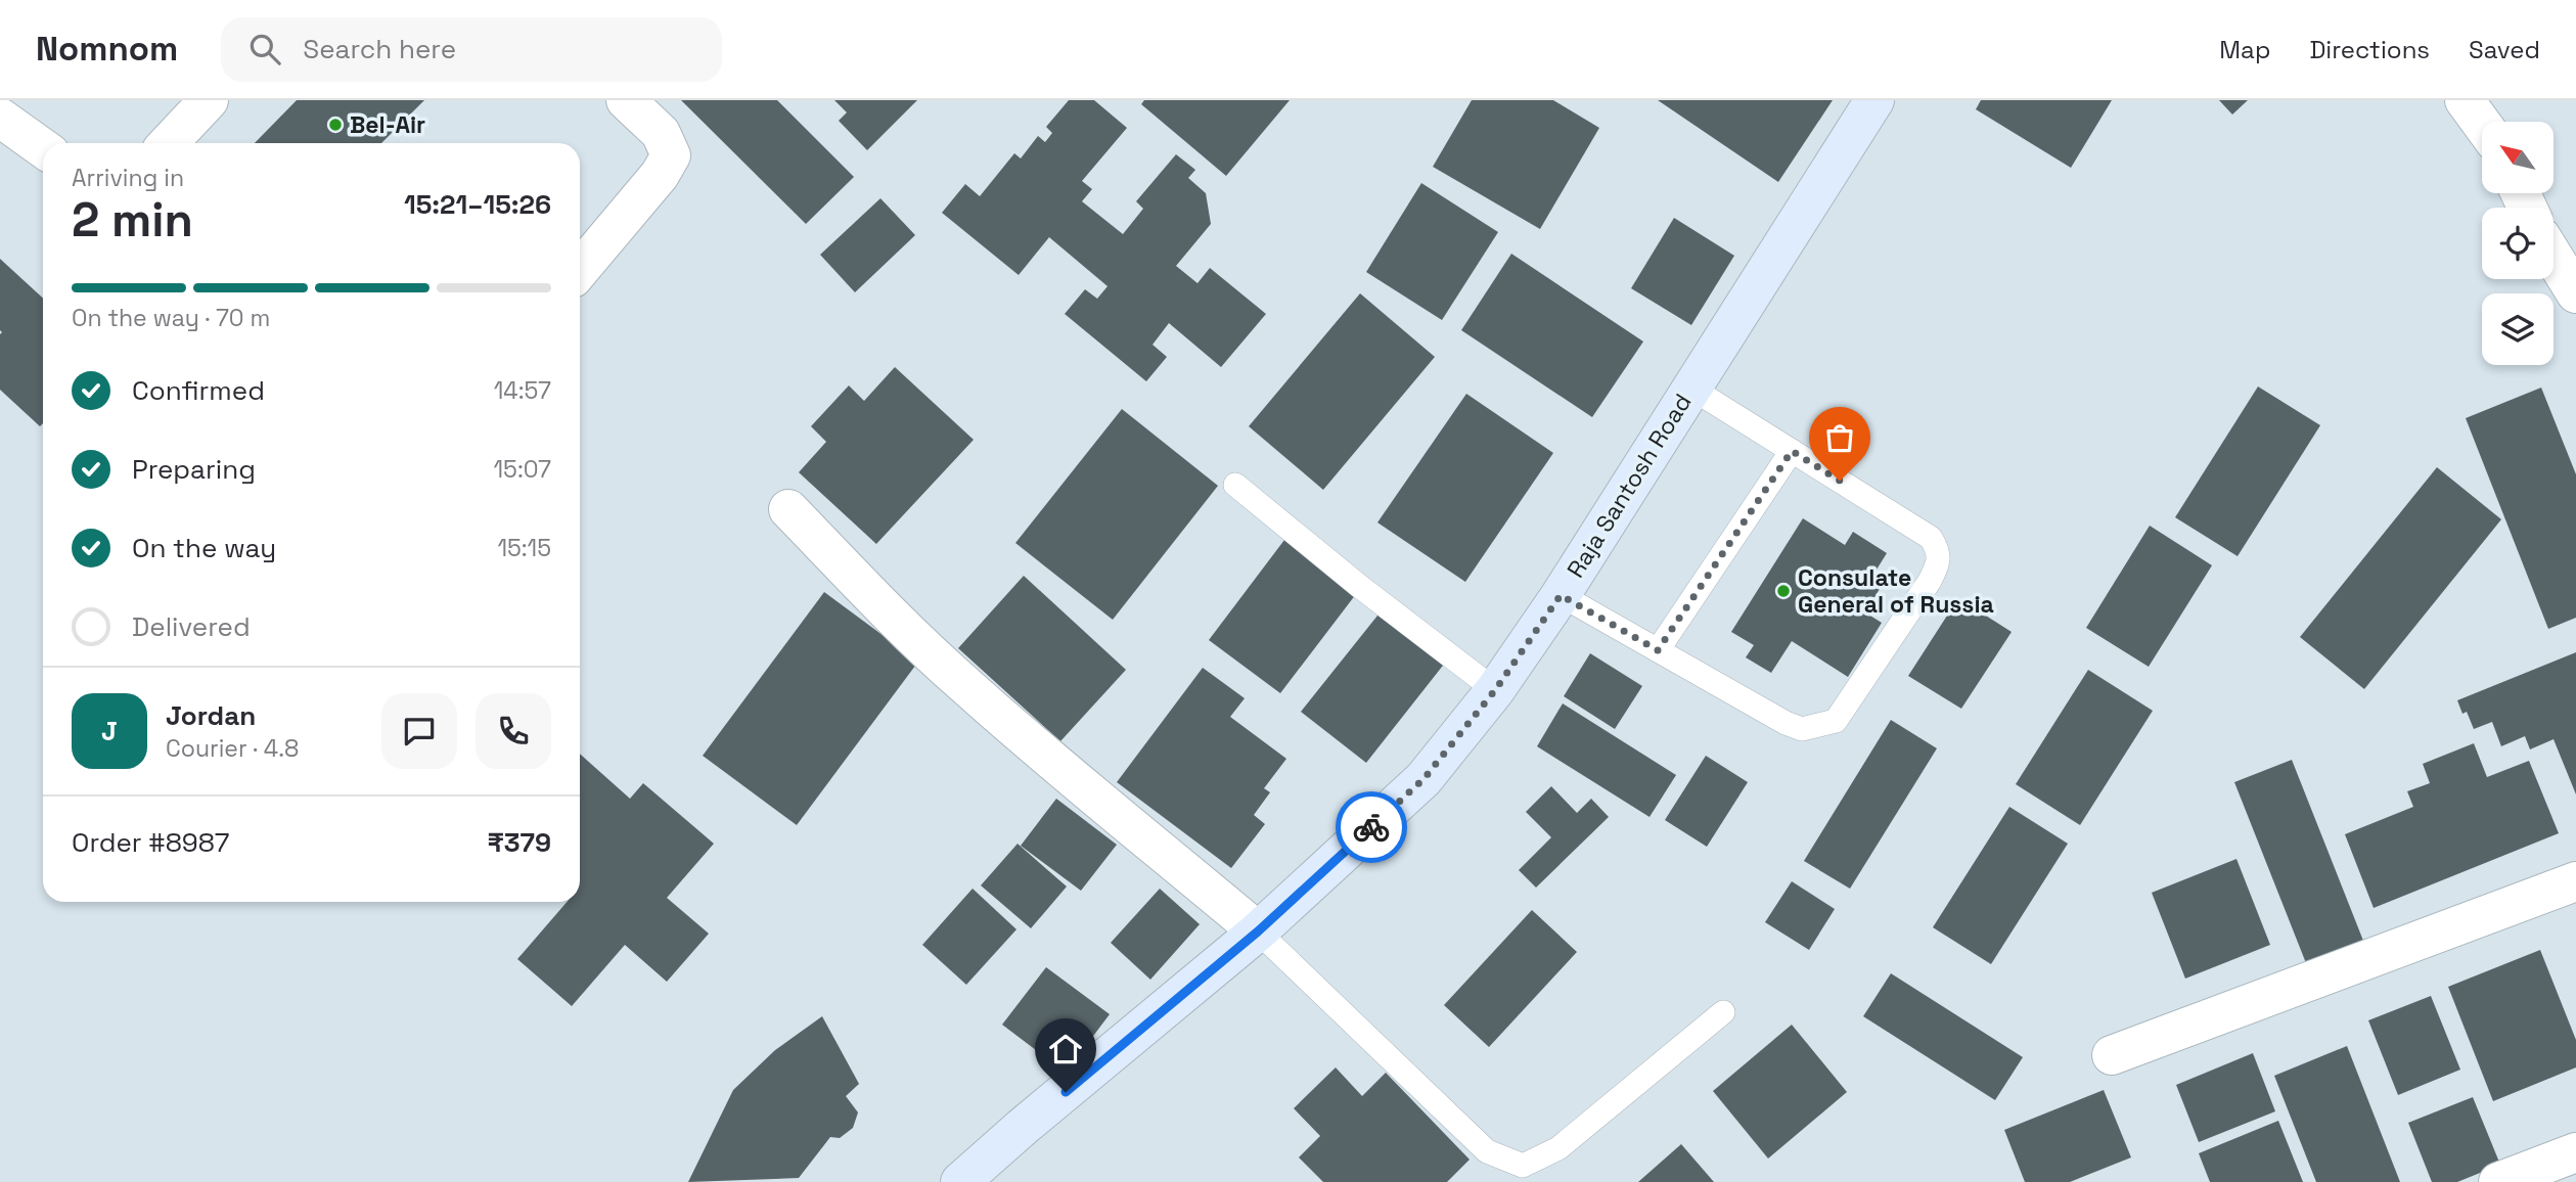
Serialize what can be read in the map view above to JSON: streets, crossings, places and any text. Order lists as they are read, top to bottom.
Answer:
{
  "streets": {
    "main road": ["Raja Santosh Road"]
  },
  "places": ["Bel-Air", "Consulate General of Russia"],
  "north": "top left",
  "page": {
    "header": "Nomnom",
    "search": "Search here",
    "nav": ["Map", "Directions", "Saved"],
    "heading": ["2 min", "Arriving in", "15:21–15:26"],
    "panel": [
      "Jordan",
      "Courier · 4.8",
      "Order #8987",
      "₹379"
    ],
    "bar": "On the way · 70 m",
    "list": [
      ["Confirmed", "14:57"],
      ["Preparing", "15:07"],
      ["On the way", "15:15"],
      "Delivered"
    ],
    "round": "J"
  }
}
